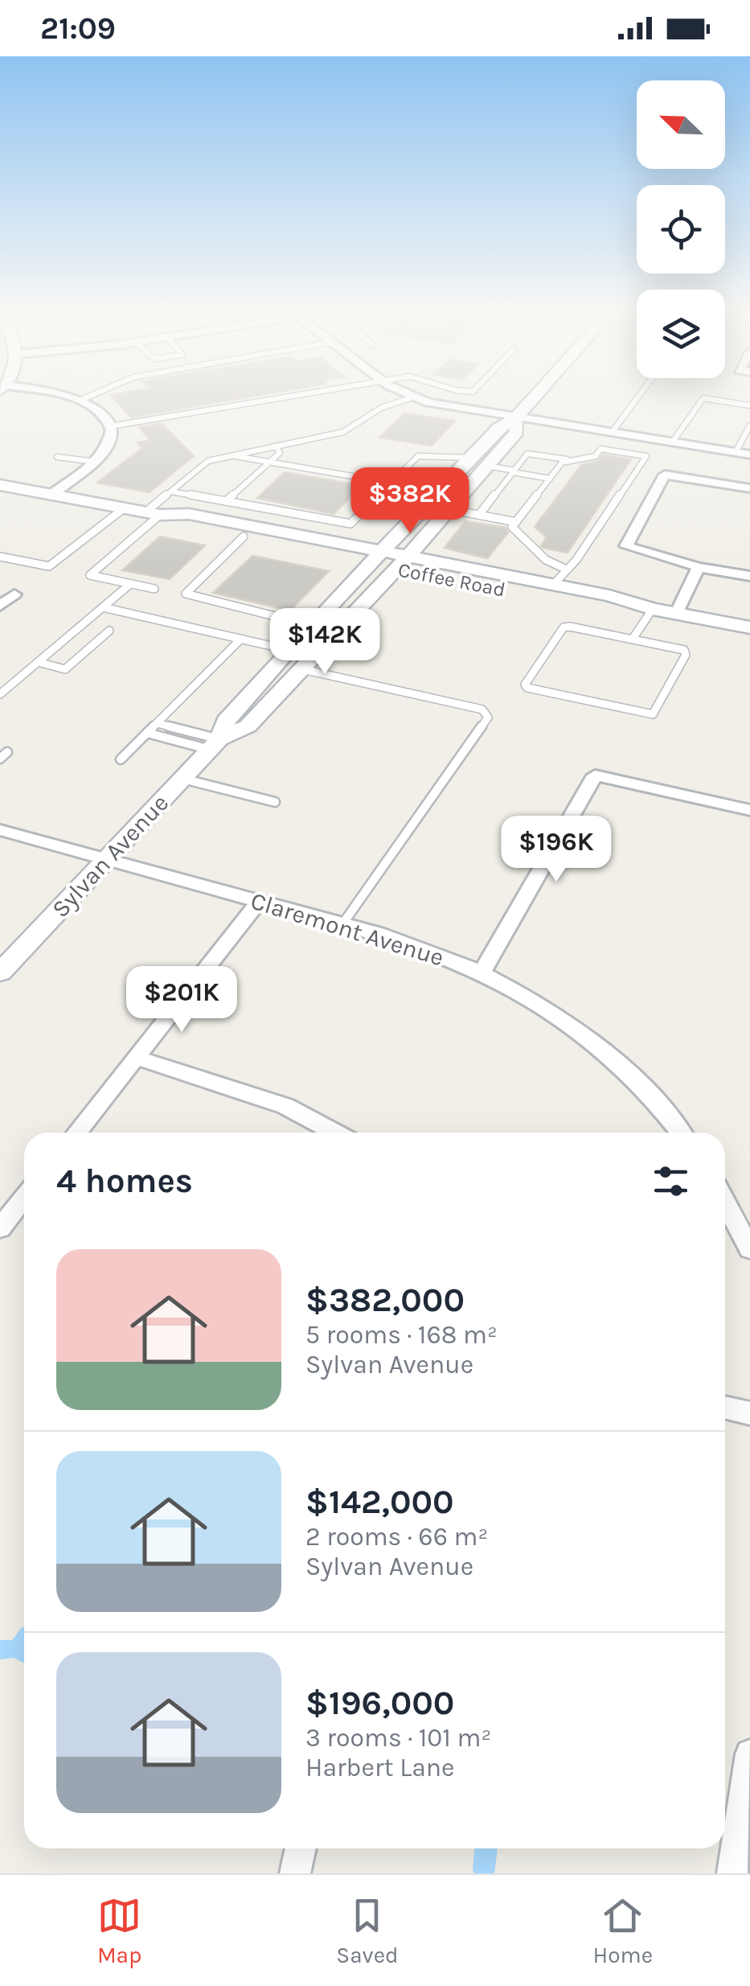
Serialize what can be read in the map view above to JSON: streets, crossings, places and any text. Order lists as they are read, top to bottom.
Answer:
{
  "streets": {
    "main road": ["Coffee Road", "Sylvan Avenue"],
    "street": ["Claremont Avenue"]
  },
  "crossings": [
    ["Coffee Road", "Sylvan Avenue"],
    ["Sylvan Avenue", "Claremont Avenue"]
  ],
  "north": "top left",
  "page": {
    "status": "21:09",
    "price": [
      "$382K",
      "$142K",
      "$196K",
      "$201K"
    ],
    "heading": "4 homes",
    "list": [
      {
        "name": "$382,000",
        "note": "5 rooms · 168 m² · Sylvan Avenue"
      },
      {
        "name": "$142,000",
        "note": "2 rooms · 66 m² · Sylvan Avenue"
      },
      {
        "name": "$196,000",
        "note": "3 rooms · 101 m² · Harbert Lane"
      }
    ],
    "tabs": ["Map", "Saved", "Home"]
  }
}
